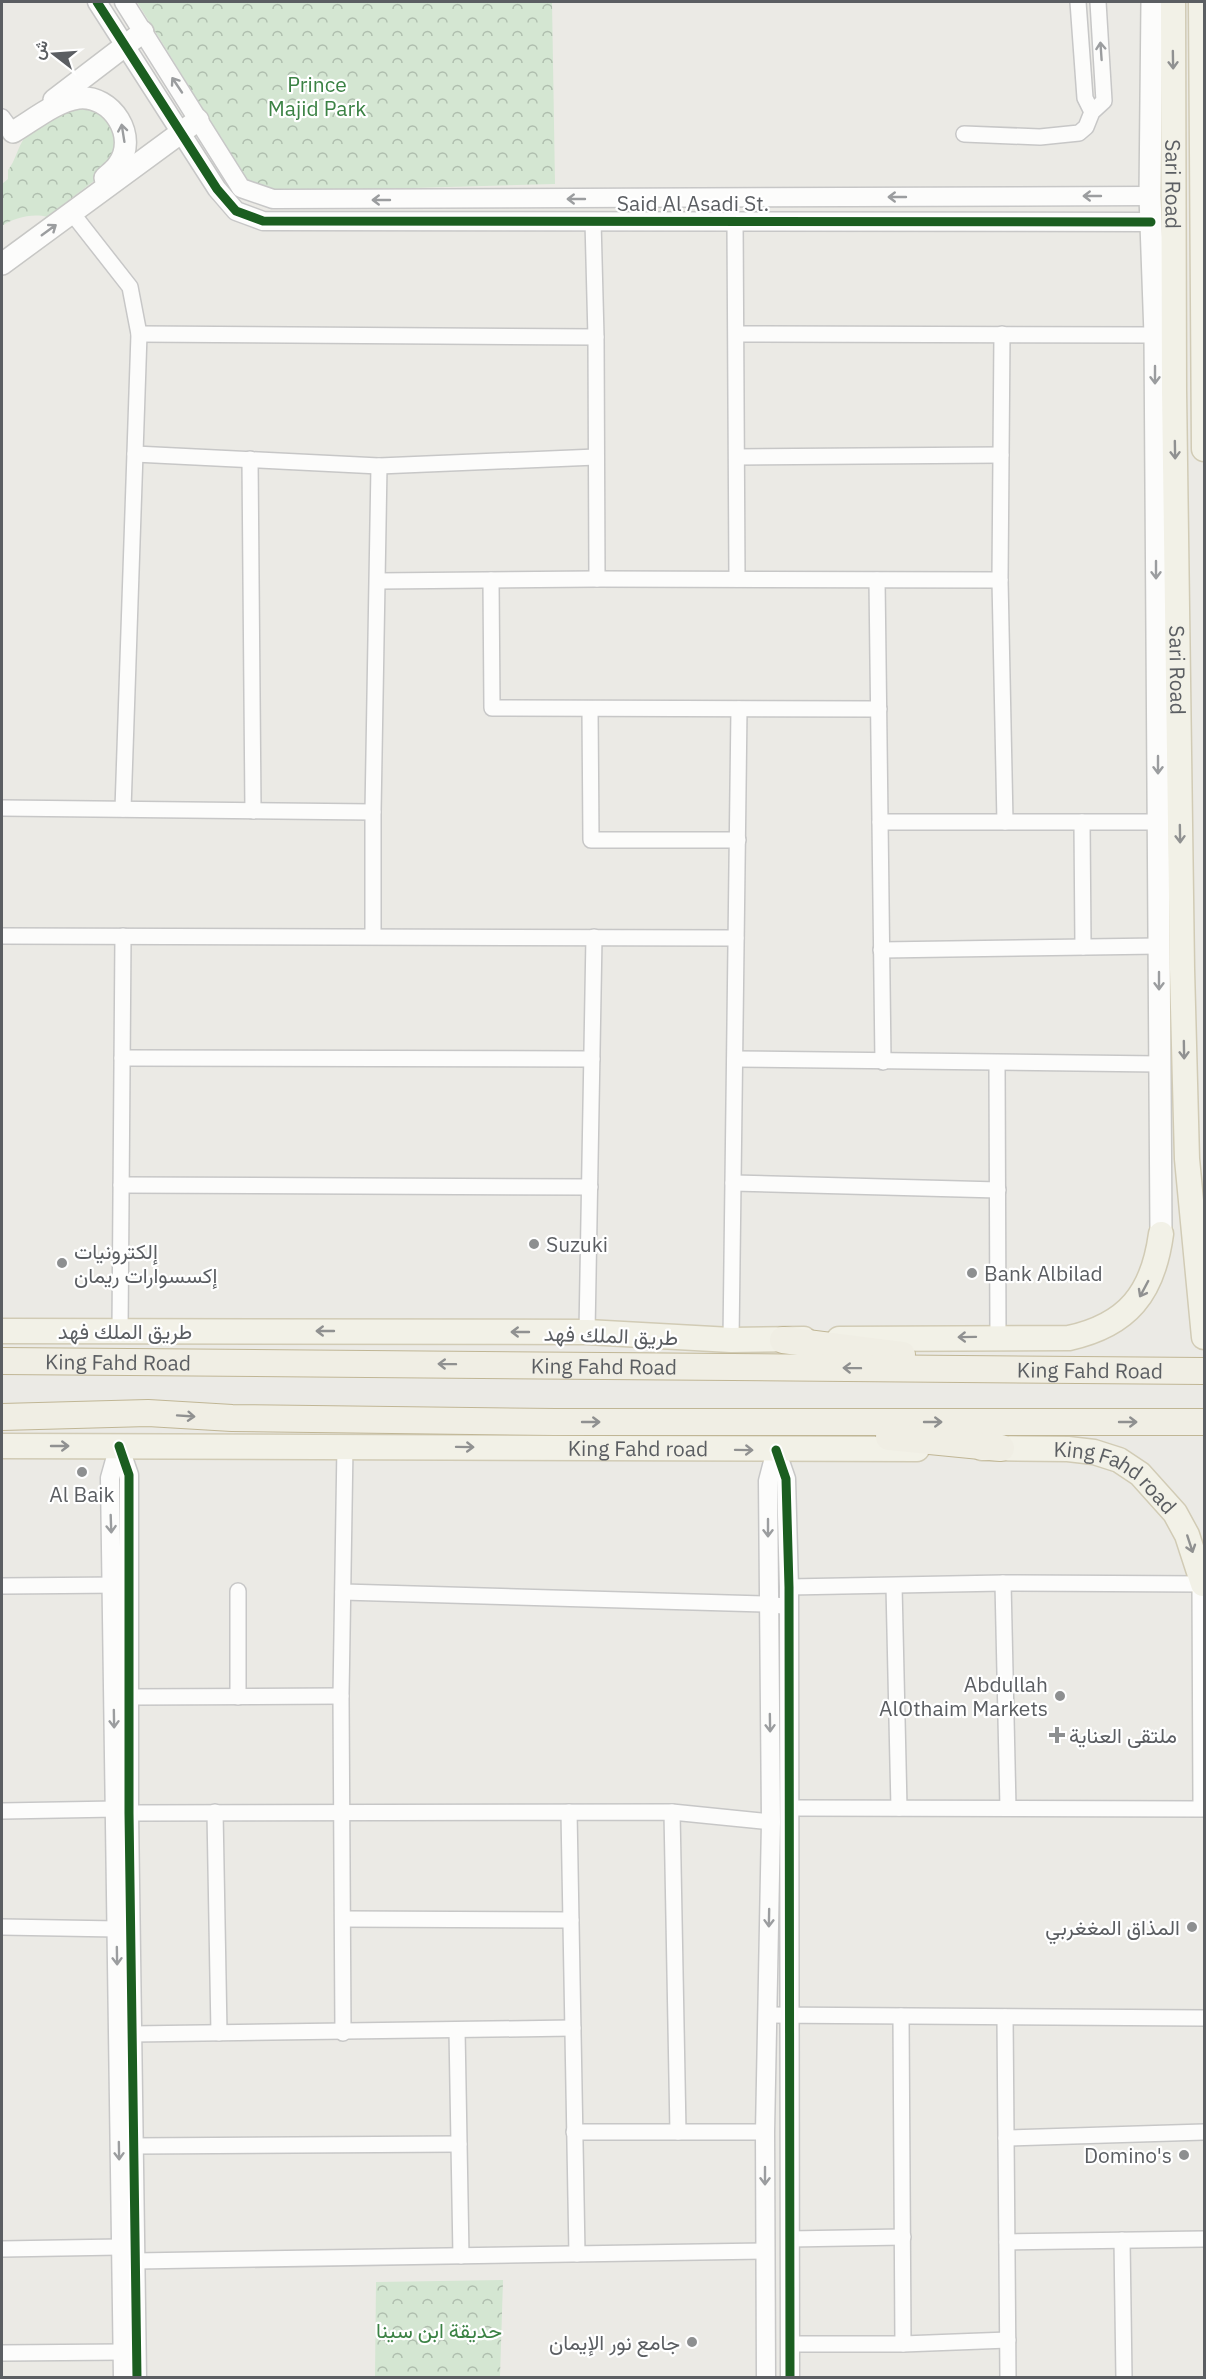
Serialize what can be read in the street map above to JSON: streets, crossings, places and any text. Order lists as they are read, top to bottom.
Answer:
{
  "streets": {
    "highway": ["King Fahd Road"],
    "main road": ["Sari Road", "طريق الملك فهد", "King Fahd road"],
    "street": ["Said Al Asadi St."]
  },
  "crossings": [
    ["King Fahd Road", "King Fahd road"]
  ],
  "one_way": ["طريق الملك فهد", "King Fahd road"],
  "parks": ["Prince Majid Park", "حديقة ابن سينا"],
  "places": {
    "other": [
      "Suzuki",
      "إلكترونيات إكسسوارات ريمان",
      "Bank Albilad",
      "Al Baik",
      "Abdullah AlOthaim Markets",
      "المذاق المغغربي",
      "Domino's",
      "جامع نور الإيمان"
    ],
    "health": ["ملتقى العناية"]
  },
  "north": "left"
}
